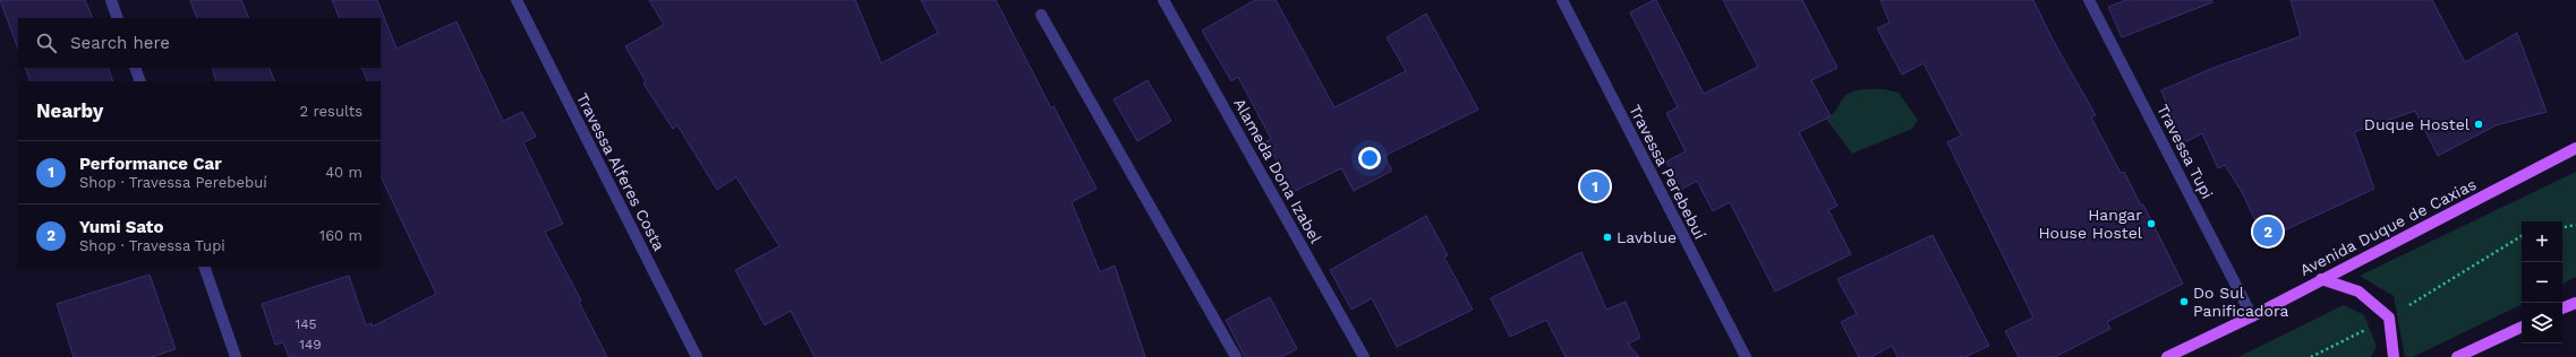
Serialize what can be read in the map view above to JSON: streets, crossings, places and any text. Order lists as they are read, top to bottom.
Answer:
{
  "streets": {
    "main road": ["Avenida Duque de Caxias"],
    "street": [
      "Travessa Tupi",
      "Alameda Dona Izabel",
      "Travessa Alferes Costa",
      "Travessa Perebebuí"
    ]
  },
  "crossings": [
    ["Travessa Tupi", "Avenida Duque de Caxias"]
  ],
  "places": [
    "Duque Hostel",
    "Hangar House Hostel",
    "Lavblue",
    "Do Sul Panificadora"
  ],
  "house_numbers": ["145", "149"],
  "page": {
    "search": "Search here",
    "heading": ["Nearby", "2 results"],
    "list": [
      {
        "mark": "1",
        "name": "Performance Car",
        "note": "Shop · Travessa Perebebuí",
        "value": "40 m"
      },
      {
        "mark": "2",
        "name": "Yumi Sato",
        "note": "Shop · Travessa Tupi",
        "value": "160 m"
      }
    ],
    "pins": ["1", "2"],
    "map_buttons": ["+", "−"]
  }
}
